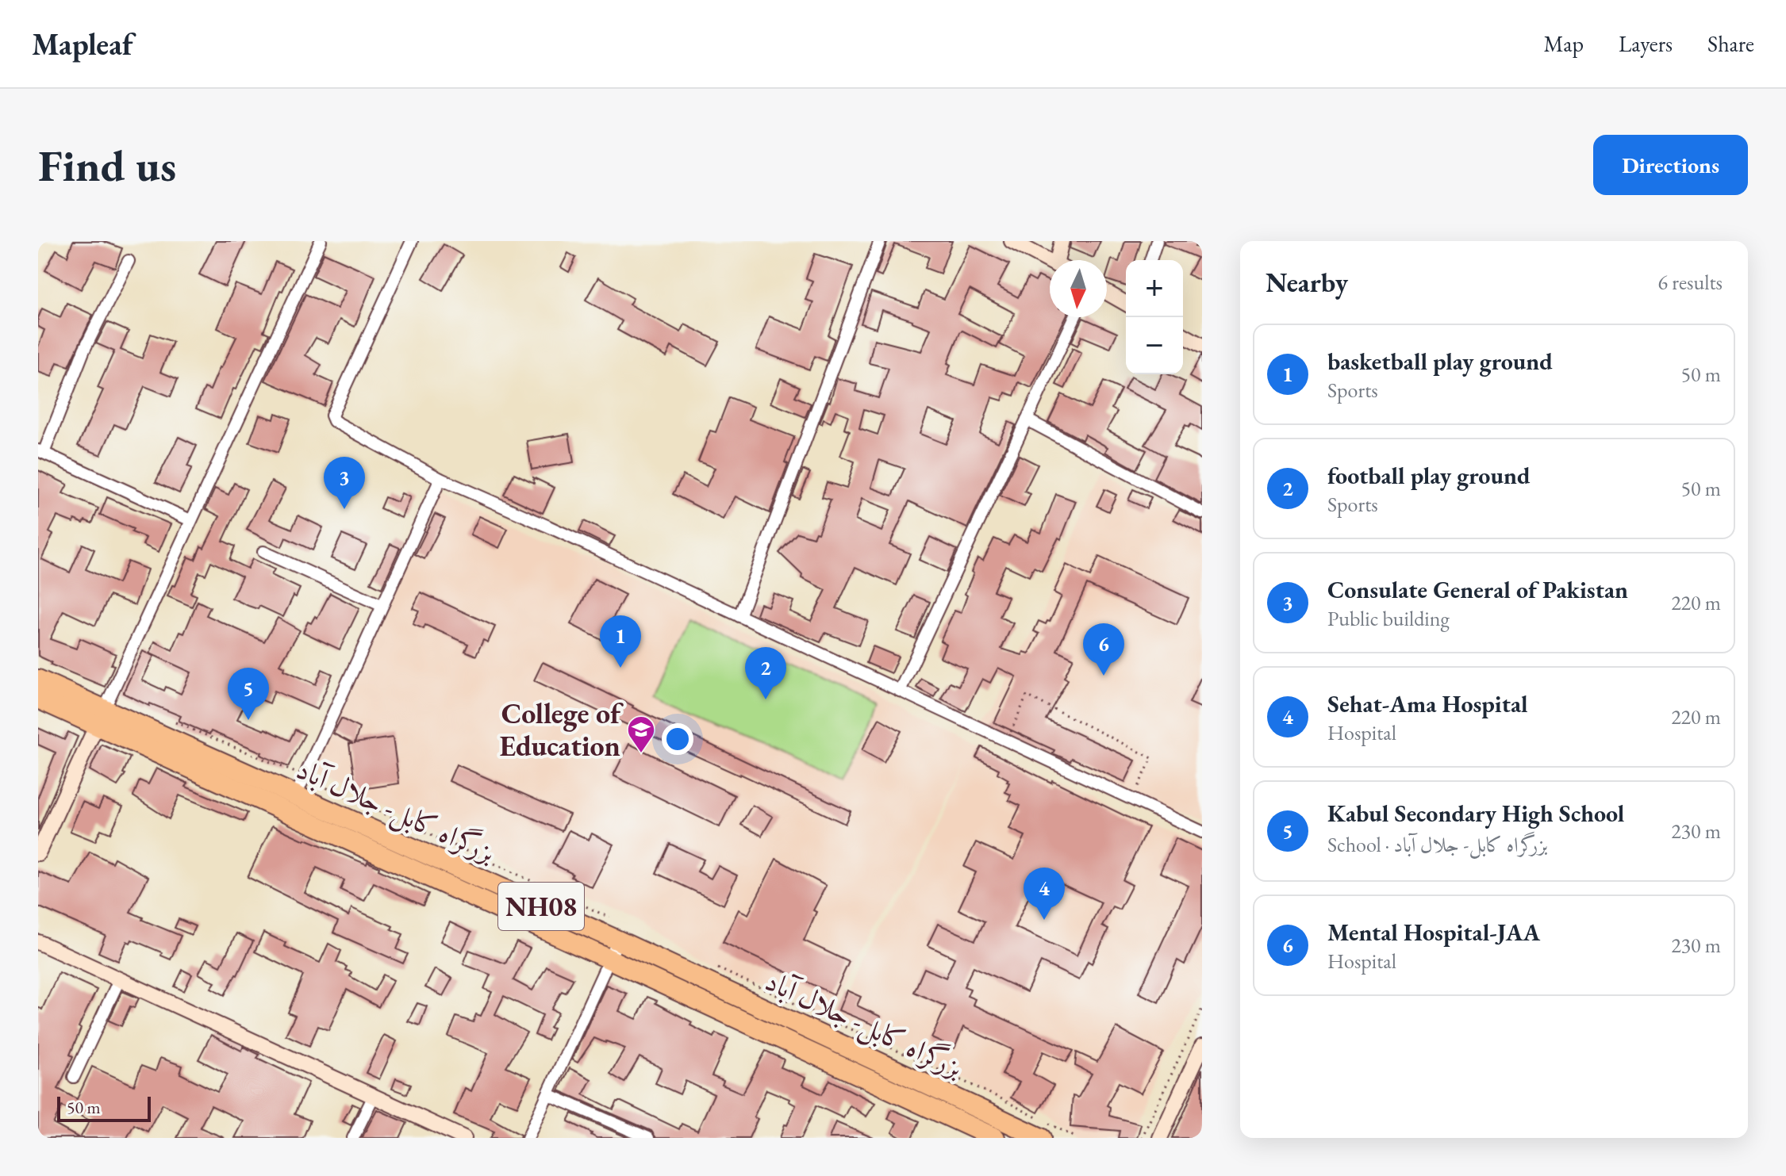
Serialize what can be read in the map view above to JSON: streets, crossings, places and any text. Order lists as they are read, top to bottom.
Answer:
{
  "streets": {
    "highway": ["بزرگراه کابل- جلال آباد", "NH08"]
  },
  "places": {
    "school or university": ["College of Education"]
  },
  "scale_bar": "50 m",
  "north": "bottom",
  "page": {
    "header": "Mapleaf",
    "nav": ["Map", "Layers", "Share"],
    "buttons": "Directions",
    "title": "Find us",
    "heading": ["Nearby", "6 results"],
    "map_buttons": ["+", "−"],
    "list": [
      {
        "mark": "1",
        "name": "basketball play ground",
        "note": "Sports",
        "value": "50 m"
      },
      {
        "mark": "2",
        "name": "football play ground",
        "note": "Sports",
        "value": "50 m"
      },
      {
        "mark": "3",
        "name": "Consulate General of Pakistan",
        "note": "Public building",
        "value": "220 m"
      },
      {
        "mark": "4",
        "name": "Sehat-Ama Hospital",
        "note": "Hospital",
        "value": "220 m"
      },
      {
        "mark": "5",
        "name": "Kabul Secondary High School",
        "note": "School · بزرگراه کابل- جلال آباد",
        "value": "230 m"
      },
      {
        "mark": "6",
        "name": "Mental Hospital-JAA",
        "note": "Hospital",
        "value": "230 m"
      }
    ],
    "pins": [
      "3",
      "1",
      "6",
      "2",
      "5",
      "4"
    ],
    "scale": "50 m"
  }
}
